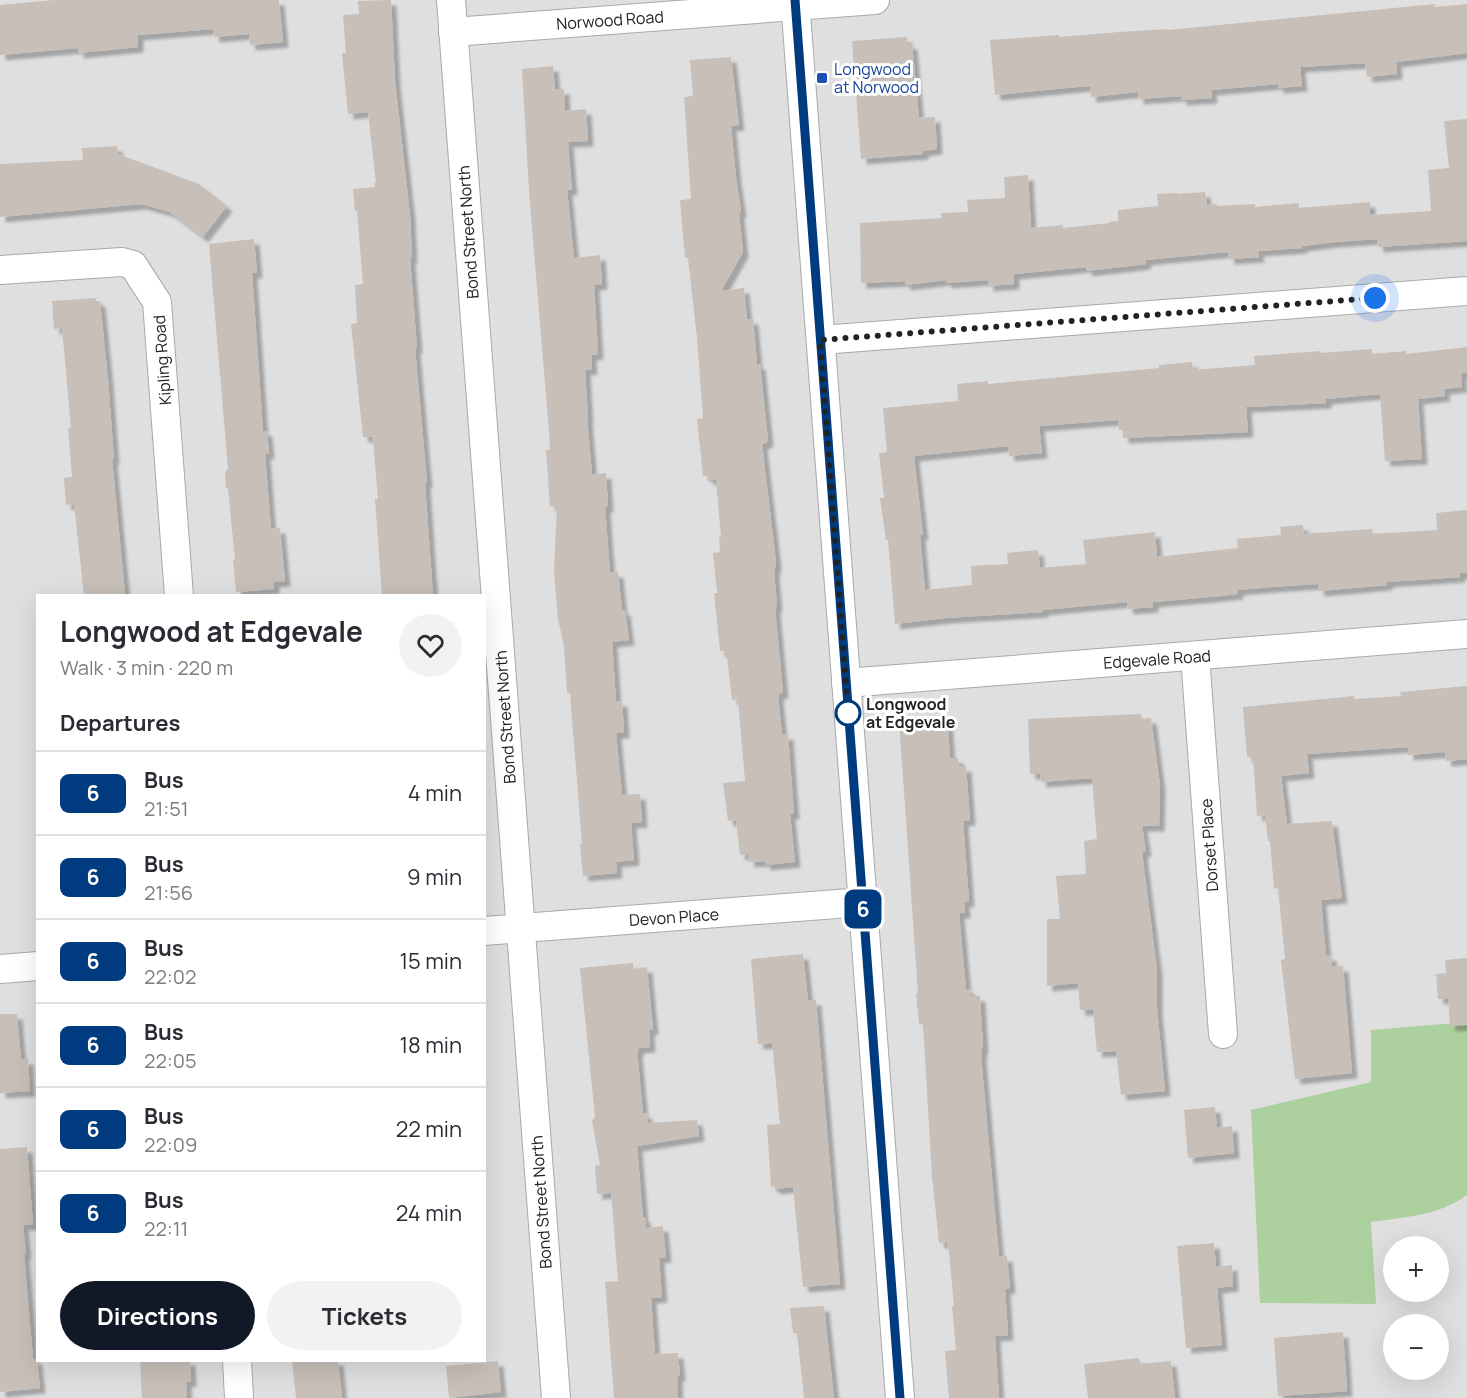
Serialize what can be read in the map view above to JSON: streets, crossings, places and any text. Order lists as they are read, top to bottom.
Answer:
{
  "streets": {
    "street": [
      "Norwood Road",
      "Bond Street North",
      "Kipling Road",
      "Edgevale Road",
      "Dorset Place",
      "Devon Place"
    ]
  },
  "crossings": [
    ["Norwood Road", "Bond Street North"],
    ["Bond Street North", "Devon Place"],
    ["Edgevale Road", "Dorset Place"]
  ],
  "places": {
    "transit": ["Longwood at Norwood"],
    "other": ["Longwood at Edgevale"]
  },
  "lines": ["bus line 6"],
  "page": {
    "on_map": "6",
    "heading": [
      ["Longwood at Edgevale", "Walk · 3 min · 220 m"],
      "Departures"
    ],
    "list": [
      {
        "mark": "6",
        "name": "Bus",
        "note": "21:51",
        "value": "4 min"
      },
      {
        "mark": "6",
        "name": "Bus",
        "note": "21:56",
        "value": "9 min"
      },
      {
        "mark": "6",
        "name": "Bus",
        "note": "22:02",
        "value": "15 min"
      },
      {
        "mark": "6",
        "name": "Bus",
        "note": "22:05",
        "value": "18 min"
      },
      {
        "mark": "6",
        "name": "Bus",
        "note": "22:09",
        "value": "22 min"
      },
      {
        "mark": "6",
        "name": "Bus",
        "note": "22:11",
        "value": "24 min"
      }
    ],
    "map_buttons": ["+", "−"],
    "buttons": ["Directions", "Tickets"]
  }
}
